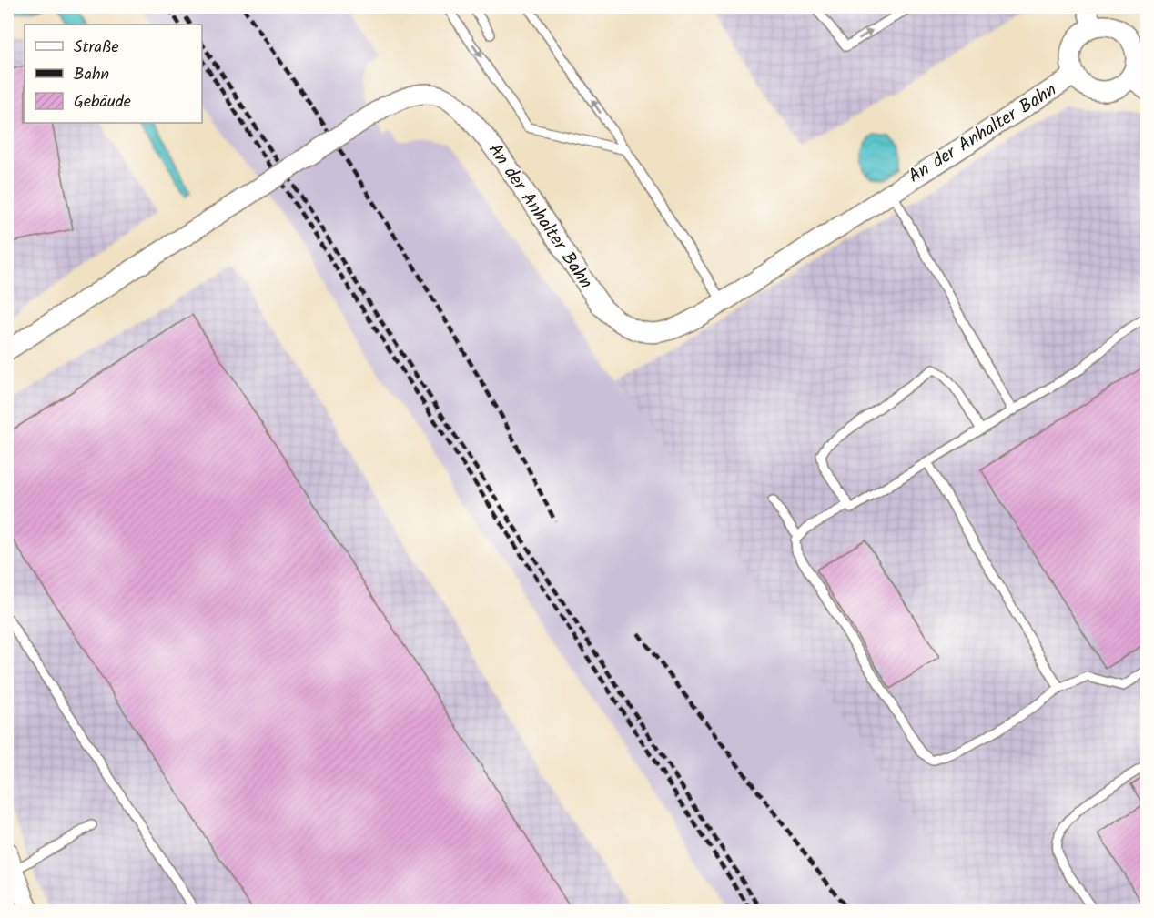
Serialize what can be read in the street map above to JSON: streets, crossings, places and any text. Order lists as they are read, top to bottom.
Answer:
{
  "streets": {
    "street": ["An der Anhalter Bahn"]
  },
  "legend": ["Straße", "Bahn", "Gebäude"]
}
